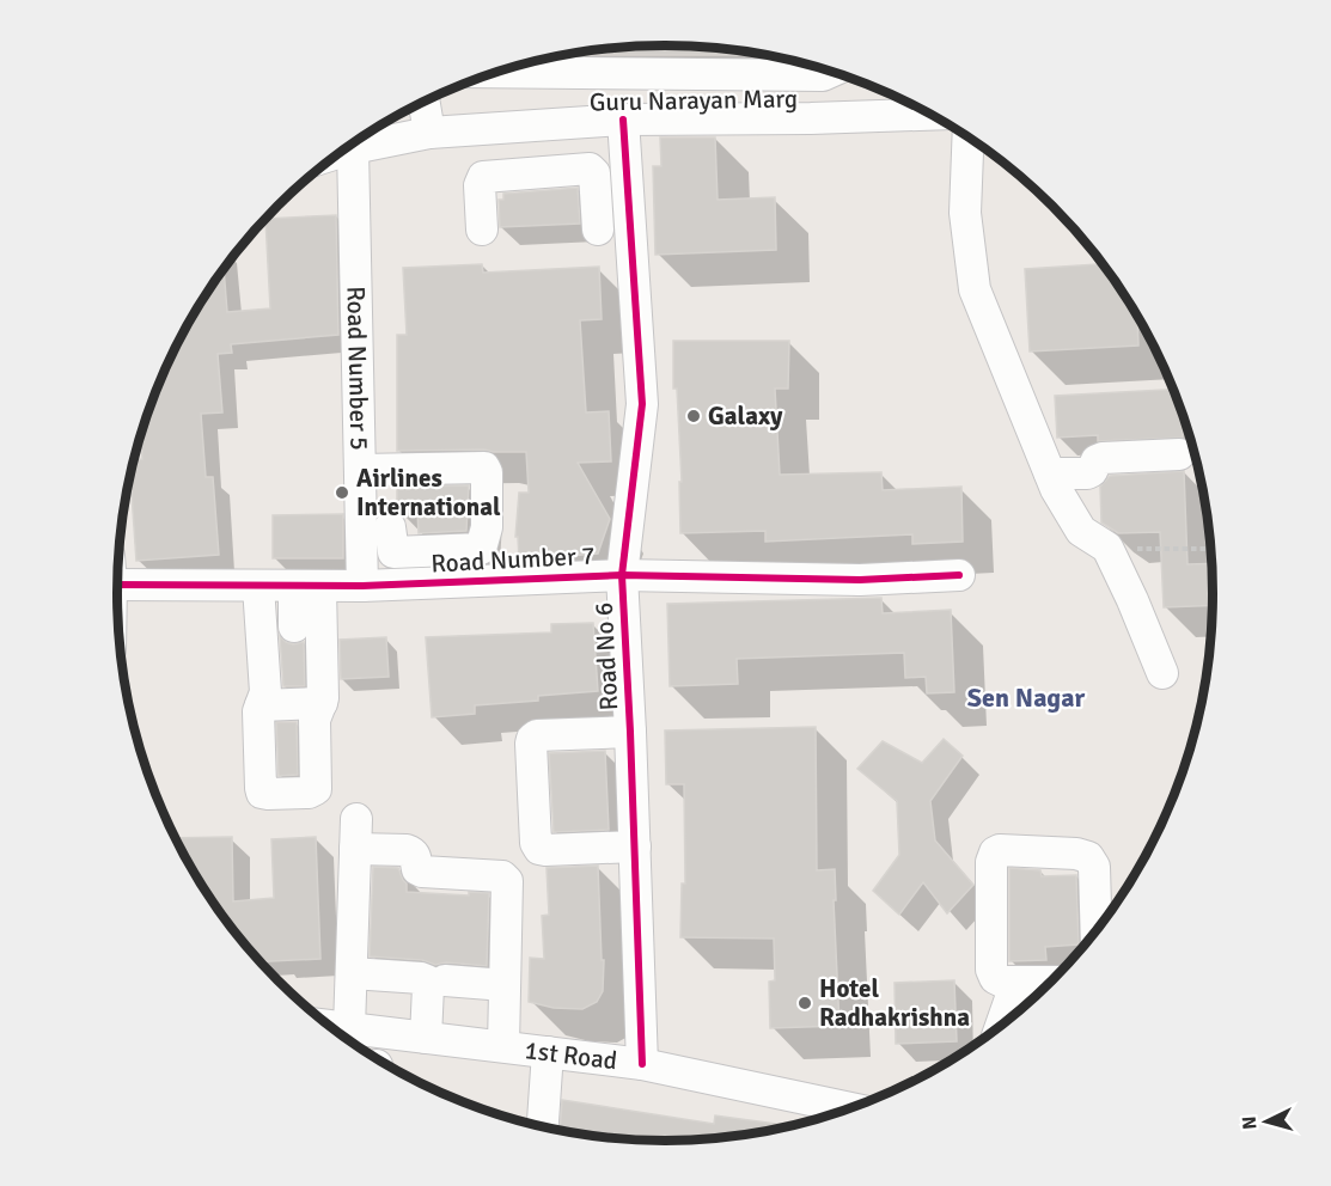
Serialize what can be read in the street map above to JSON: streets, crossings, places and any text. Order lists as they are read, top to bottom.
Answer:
{
  "streets": {
    "street": [
      "Guru Narayan Marg",
      "Road Number 5",
      "Road Number 7",
      "Road No 6",
      "1st Road"
    ]
  },
  "crossings": [
    ["Guru Narayan Marg", "Road No 6"],
    ["Road Number 5", "Road Number 7"],
    ["Road Number 7", "Road No 6"],
    ["Road No 6", "1st Road"]
  ],
  "districts": ["Sen Nagar"],
  "places": ["Galaxy", "Airlines International", "Hotel Radhakrishna"],
  "north": "left"
}
